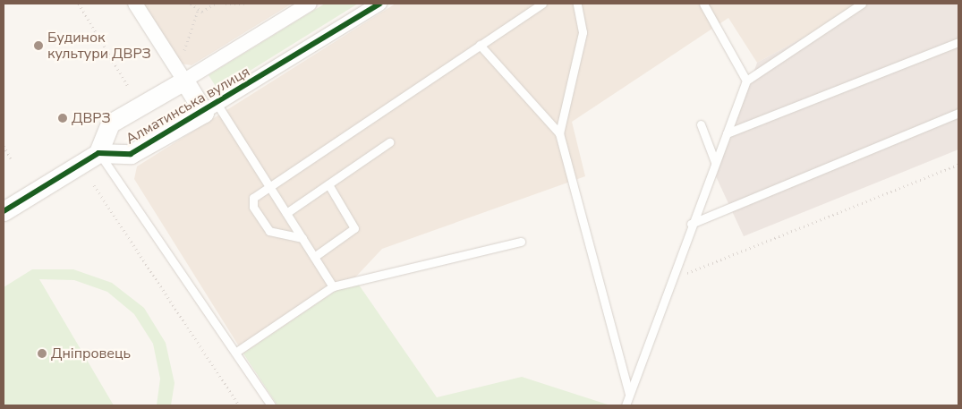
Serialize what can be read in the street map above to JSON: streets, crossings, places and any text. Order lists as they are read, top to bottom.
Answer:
{
  "streets": {
    "street": ["Алматинська вулиця"]
  },
  "places": ["Будинок культури ДВРЗ", "ДВРЗ", "Дніпровець"]
}
